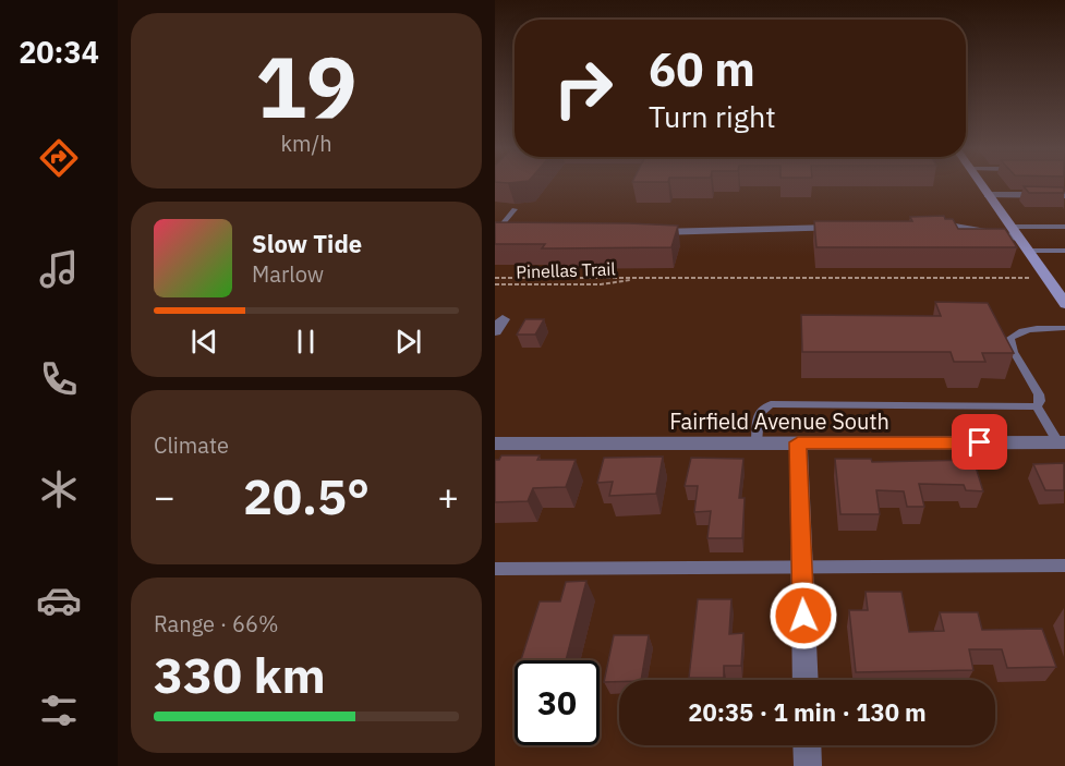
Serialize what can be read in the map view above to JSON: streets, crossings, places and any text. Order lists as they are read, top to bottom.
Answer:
{
  "streets": {
    "street": ["Fairfield Avenue South"],
    "path": ["Pinellas Trail"]
  },
  "page": {
    "tabs": "20:34",
    "tile": [
      ["19", "km/h"],
      "Climate",
      ["Range · 66%", "330 km"]
    ],
    "turn": ["60 m", "Turn right"],
    "song": ["Slow Tide", "Marlow"],
    "heat": ["−", "20.5°", "+"],
    "limit": "30",
    "trip": "20:35 · 1 min · 130 m"
  }
}
